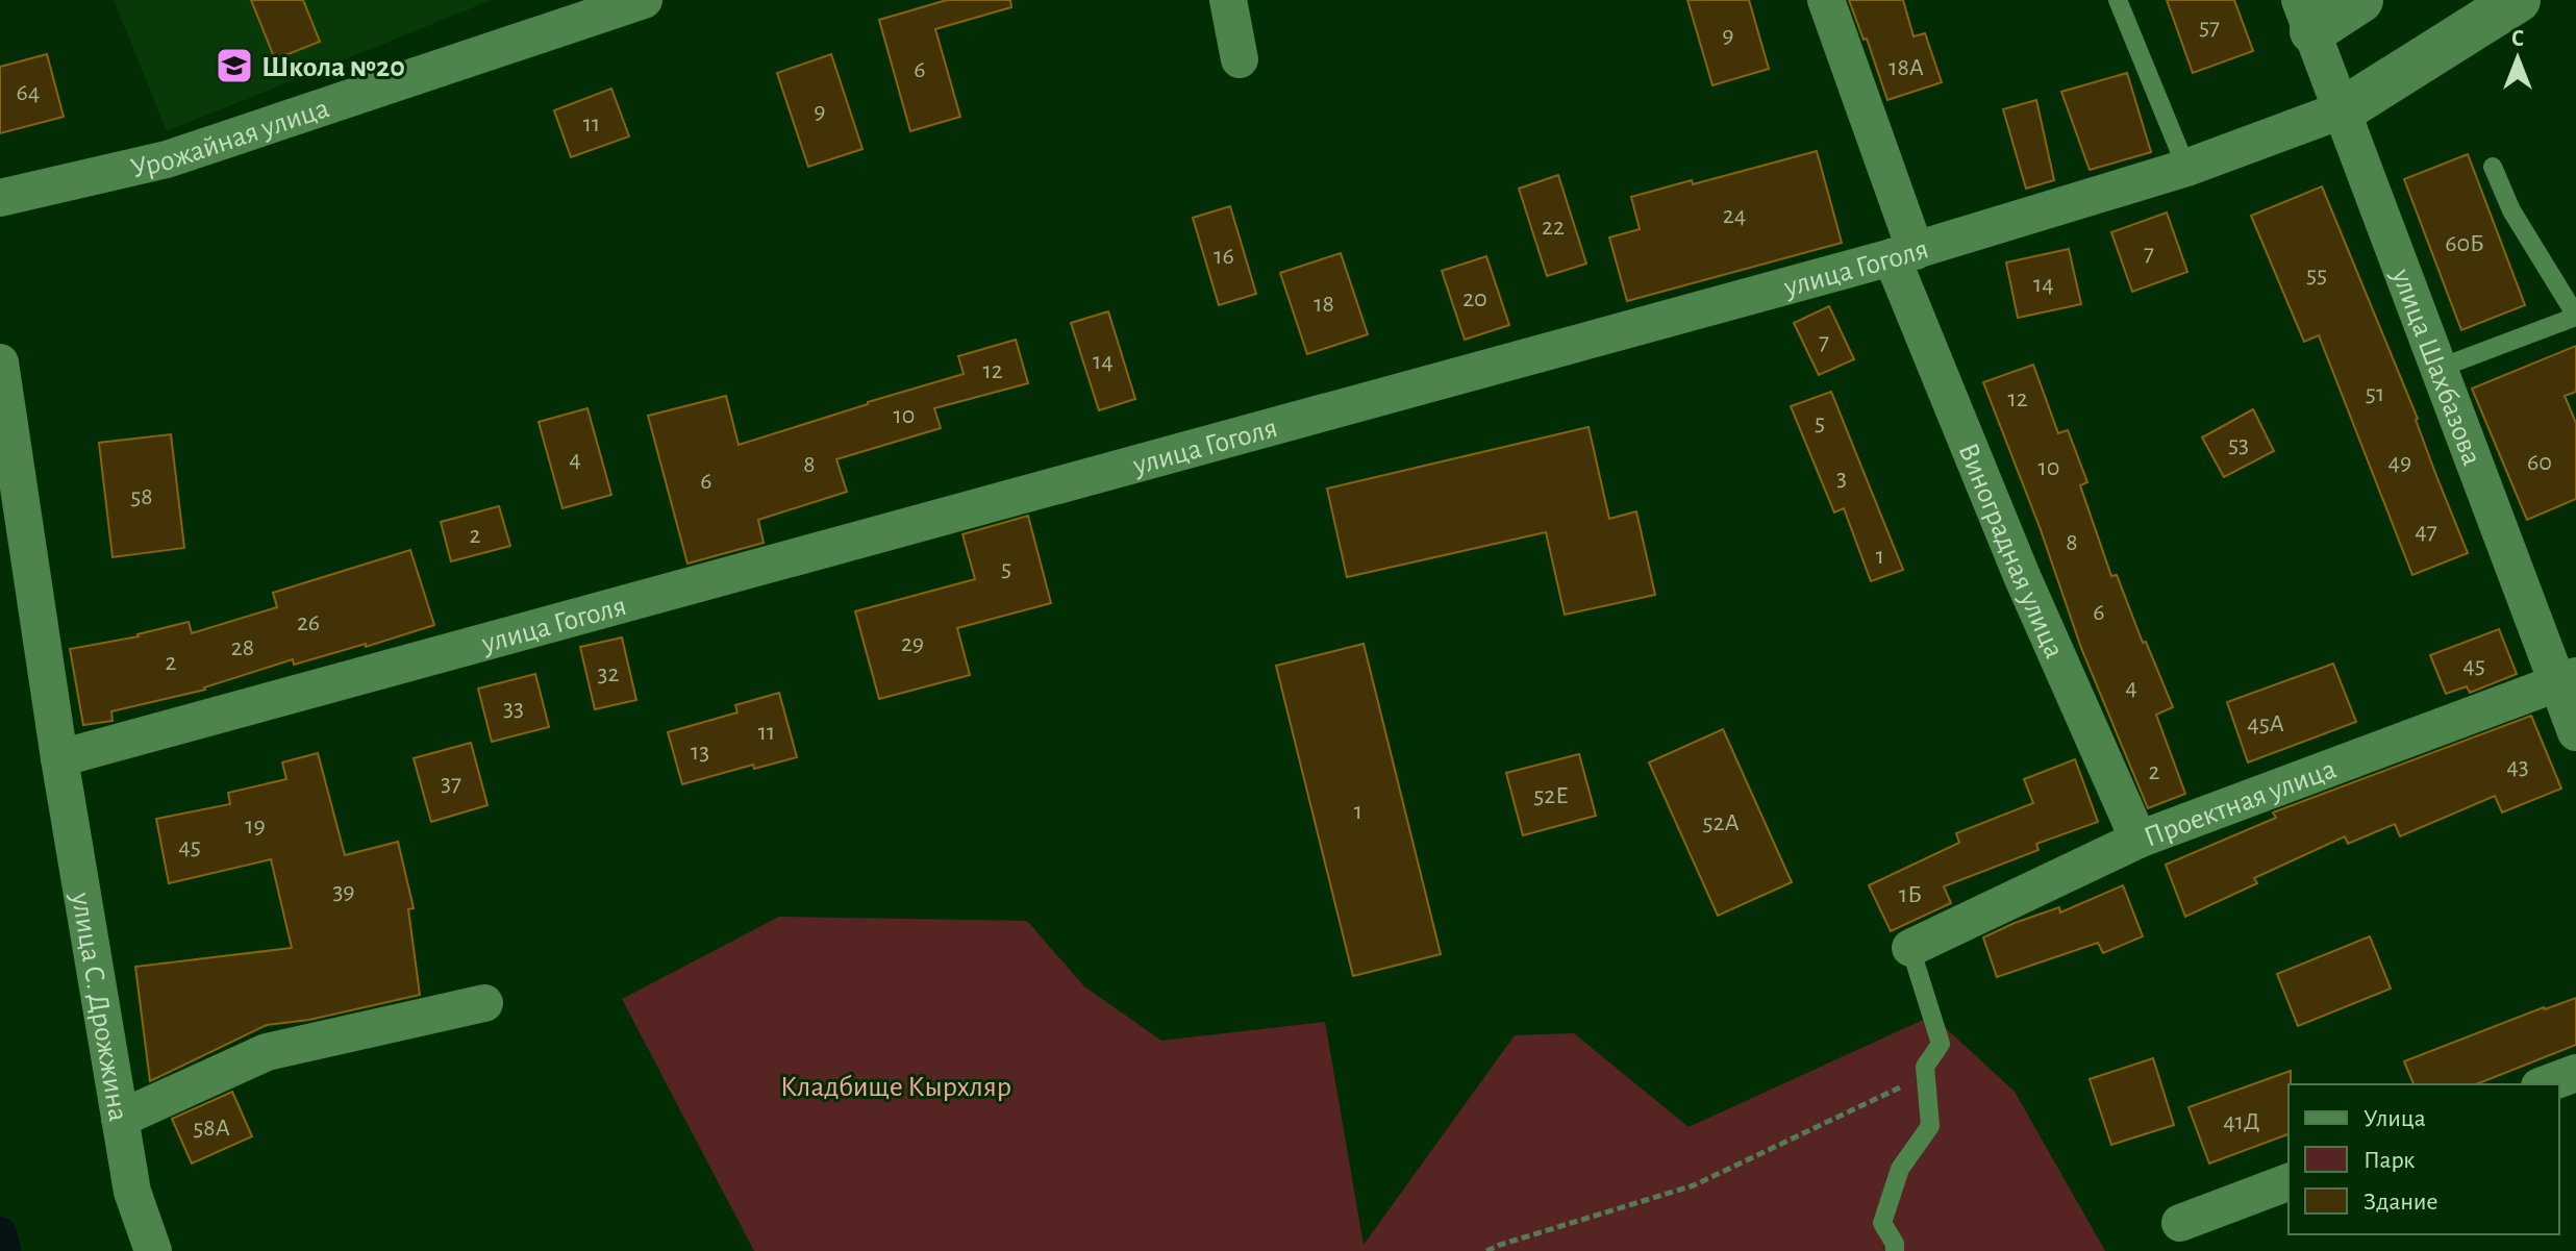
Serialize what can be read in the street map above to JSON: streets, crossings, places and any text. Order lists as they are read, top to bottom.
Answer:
{
  "streets": {
    "street": [
      "Урожайная улица",
      "улица Гоголя",
      "улица Шахбазова",
      "Виноградная улица",
      "Проектная улица",
      "улица С. Дрожжина"
    ]
  },
  "crossings": [
    ["улица Гоголя", "улица Шахбазова"],
    ["улица Гоголя", "Виноградная улица"],
    ["улица Гоголя", "улица С. Дрожжина"],
    ["улица Шахбазова", "Проектная улица"],
    ["Виноградная улица", "Проектная улица"]
  ],
  "parks": ["Кладбище Кырхляр"],
  "places": {
    "school or university": ["Школа №20"]
  },
  "house_numbers": [
    "57",
    "9",
    "18А",
    "6",
    "64",
    "9",
    "11",
    "24",
    "22",
    "60Б",
    "7",
    "16",
    "55",
    "14",
    "20",
    "18",
    "7",
    "14",
    "12",
    "51",
    "12",
    "10",
    "5",
    "53",
    "4",
    "49",
    "60",
    "8",
    "10",
    "3",
    "6",
    "58",
    "47",
    "2",
    "8",
    "1",
    "5",
    "6",
    "26",
    "29",
    "28",
    "2",
    "45",
    "32",
    "4",
    "33",
    "45А",
    "11",
    "13",
    "43",
    "2",
    "37",
    "52Е",
    "1",
    "52А",
    "19",
    "45",
    "39",
    "1Б",
    "41Д",
    "58А"
  ],
  "legend": ["Улица", "Парк", "Здание"],
  "north": "top"
}
